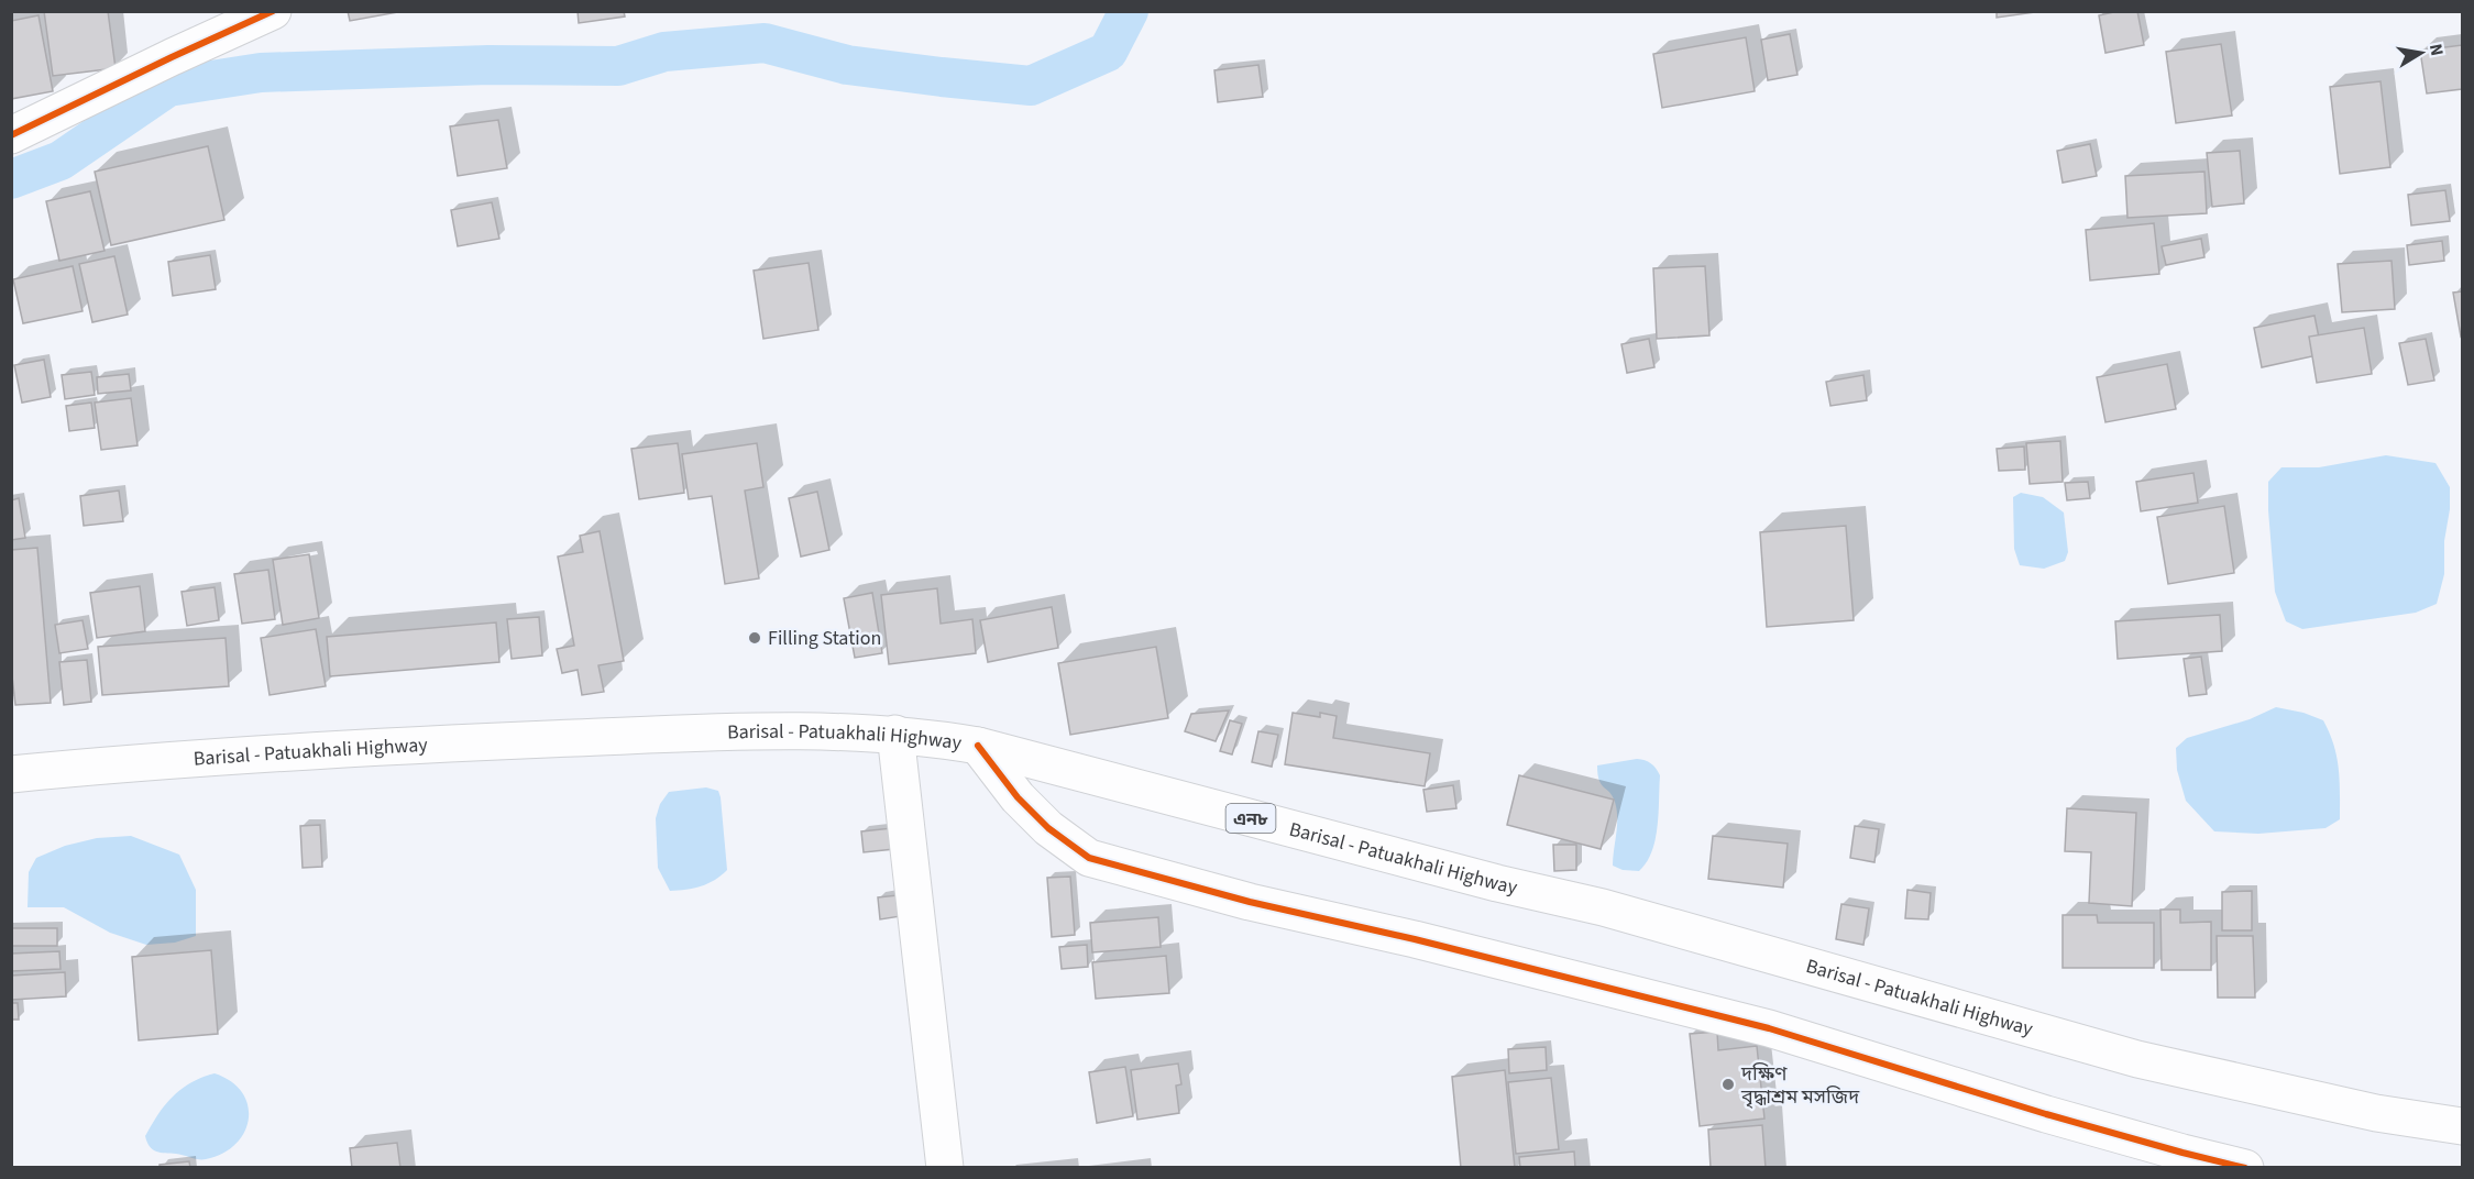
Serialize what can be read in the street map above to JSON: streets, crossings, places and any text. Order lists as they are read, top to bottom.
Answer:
{
  "streets": {
    "main road": ["Barisal - Patuakhali Highway", "এন৮"]
  },
  "places": ["Filling Station", "দক্ষিণ বৃদ্ধাশ্রম মসজিদ"],
  "north": "right"
}
